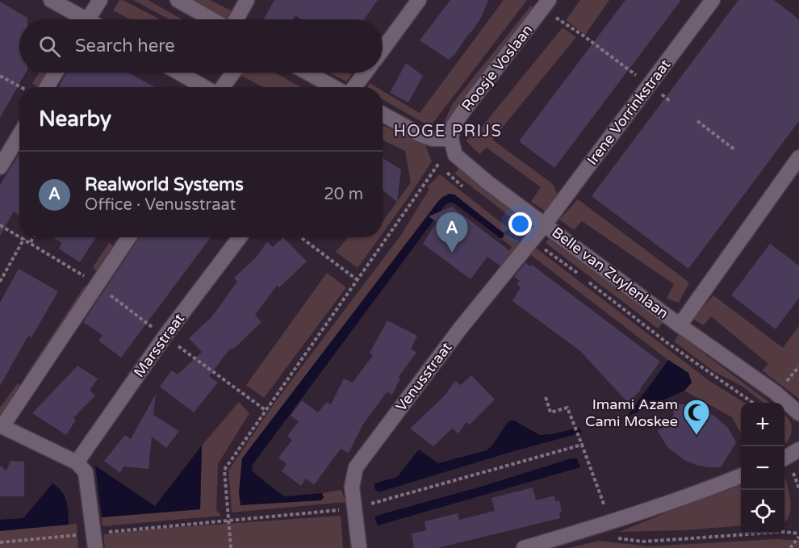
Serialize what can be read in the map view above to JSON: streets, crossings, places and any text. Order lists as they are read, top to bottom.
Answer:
{
  "streets": {
    "street": [
      "Roosje Voslaan",
      "Irene Vorrinkstraat",
      "Belle van Zuylenlaan",
      "Marsstraat",
      "Venusstraat"
    ]
  },
  "crossings": [
    ["Roosje Voslaan", "Belle van Zuylenlaan"],
    ["Irene Vorrinkstraat", "Belle van Zuylenlaan"],
    ["Irene Vorrinkstraat", "Venusstraat"],
    ["Belle van Zuylenlaan", "Venusstraat"]
  ],
  "districts": ["HOGE PRIJS"],
  "places": {
    "mosque": ["Imami Azam Cami Moskee"]
  },
  "page": {
    "search": "Search here",
    "heading": "Nearby",
    "list": [
      {
        "mark": "A",
        "name": "Realworld Systems",
        "note": "Office · Venusstraat",
        "value": "20 m"
      }
    ],
    "pins": "A",
    "map_buttons": ["+", "−"]
  }
}
